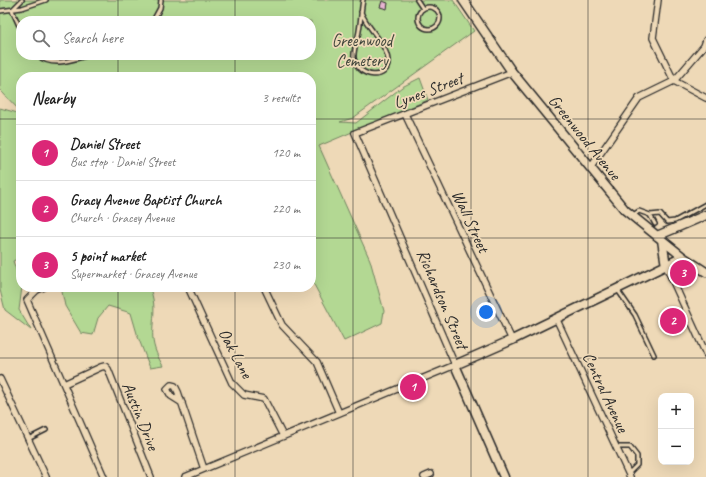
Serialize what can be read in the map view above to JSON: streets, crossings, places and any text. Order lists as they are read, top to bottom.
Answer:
{
  "streets": {
    "street": [
      "Lynes Street",
      "Greenwood Avenue",
      "Wall Street",
      "Richardson Street",
      "Oak Lane",
      "Central Avenue",
      "Austin Drive"
    ]
  },
  "crossings": [
    ["Lynes Street", "Greenwood Avenue"],
    ["Lynes Street", "Wall Street"],
    ["Lynes Street", "Richardson Street"]
  ],
  "parks": ["Greenwood Cemetery"],
  "page": {
    "search": "Search here",
    "heading": ["Nearby", "3 results"],
    "list": [
      {
        "mark": "1",
        "name": "Daniel Street",
        "note": "Bus stop · Daniel Street",
        "value": "120 m"
      },
      {
        "mark": "2",
        "name": "Gracy Avenue Baptist Church",
        "note": "Church · Gracey Avenue",
        "value": "220 m"
      },
      {
        "mark": "3",
        "name": "5 point market",
        "note": "Supermarket · Gracey Avenue",
        "value": "230 m"
      }
    ],
    "pins": ["3", "2", "1"],
    "map_buttons": ["+", "−"]
  }
}
